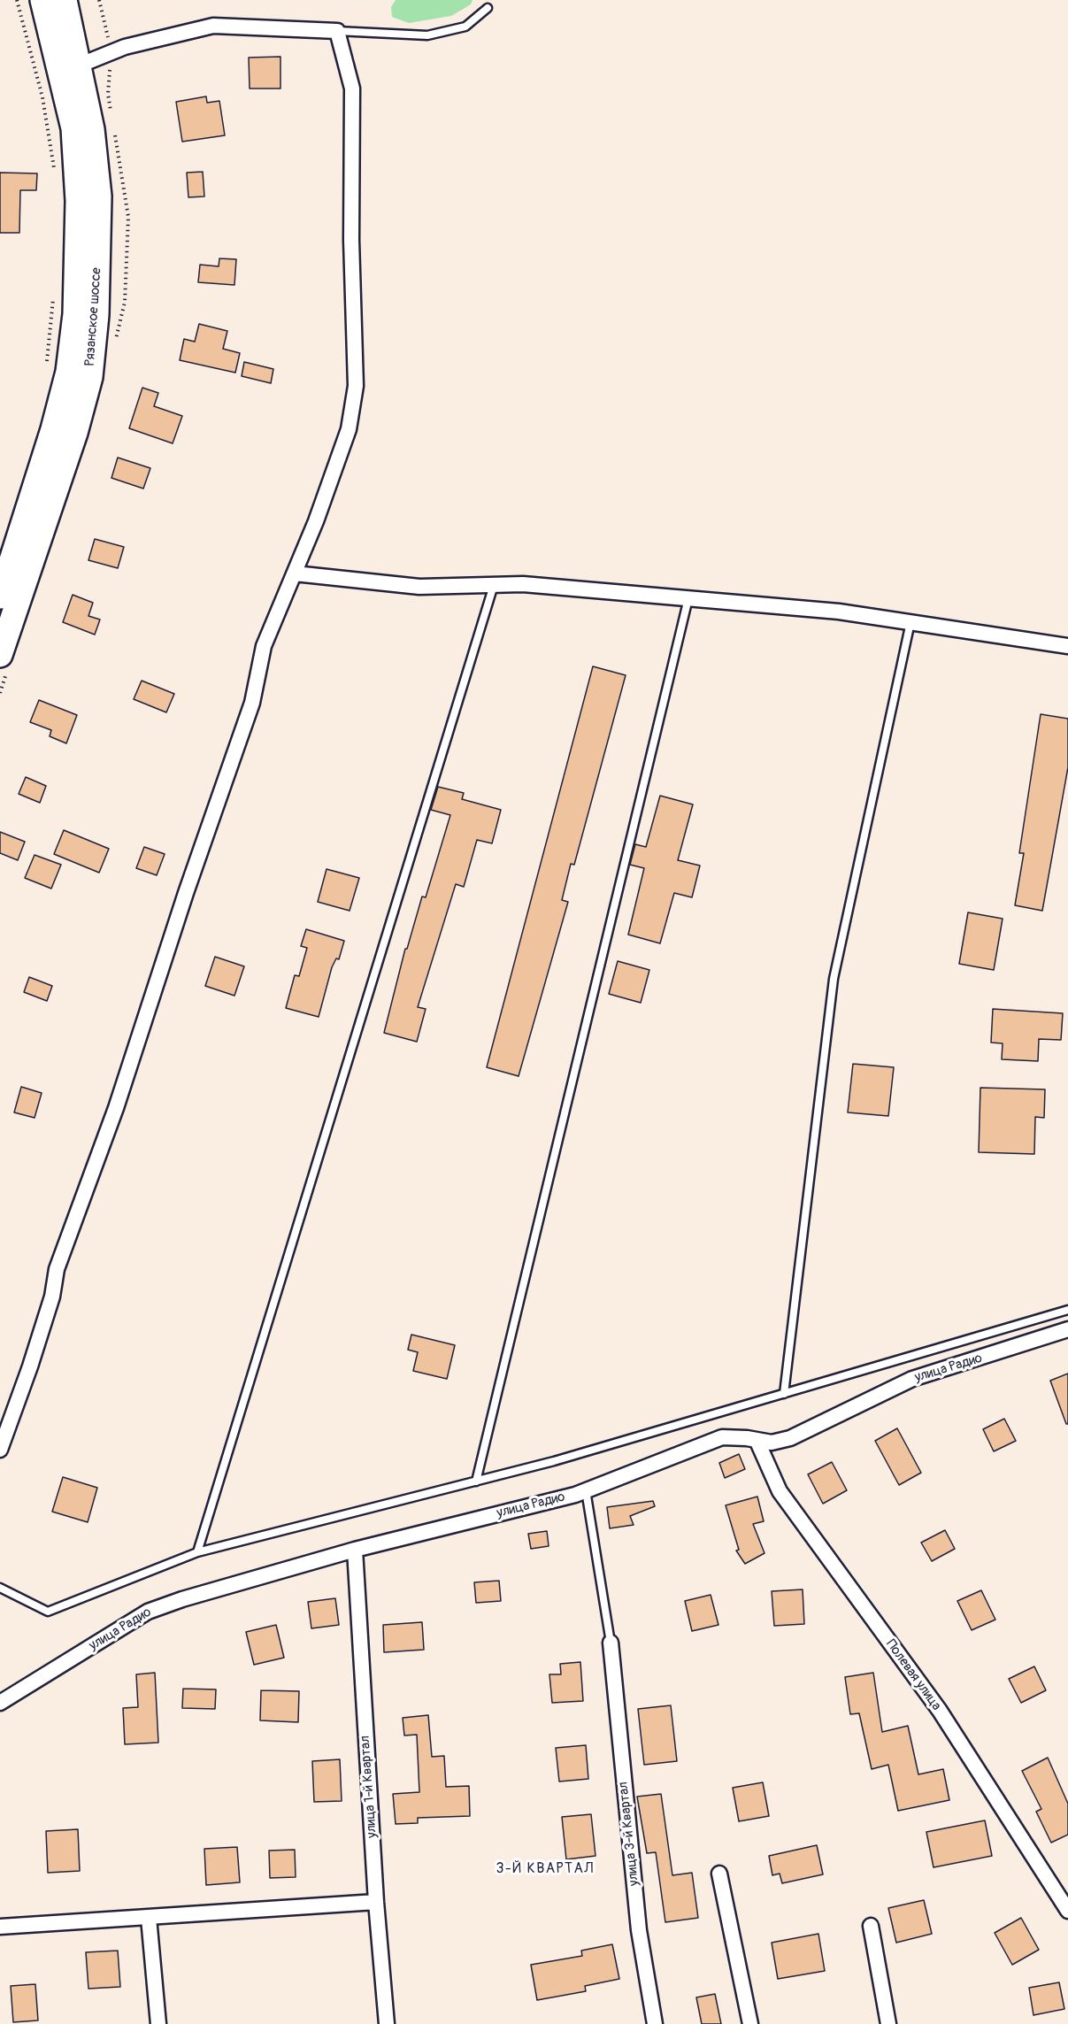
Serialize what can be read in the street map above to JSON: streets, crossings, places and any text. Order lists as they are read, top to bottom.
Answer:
{
  "streets": {
    "main road": ["Рязанское шоссе"],
    "street": [
      "улица Радио",
      "Полевая улица",
      "улица 1-й Квартал",
      "улица 3-й Квартал"
    ]
  },
  "crossings": [
    ["улица Радио", "Полевая улица"],
    ["улица Радио", "улица 1-й Квартал"]
  ],
  "districts": ["3-Й КВАРТАЛ"]
}
